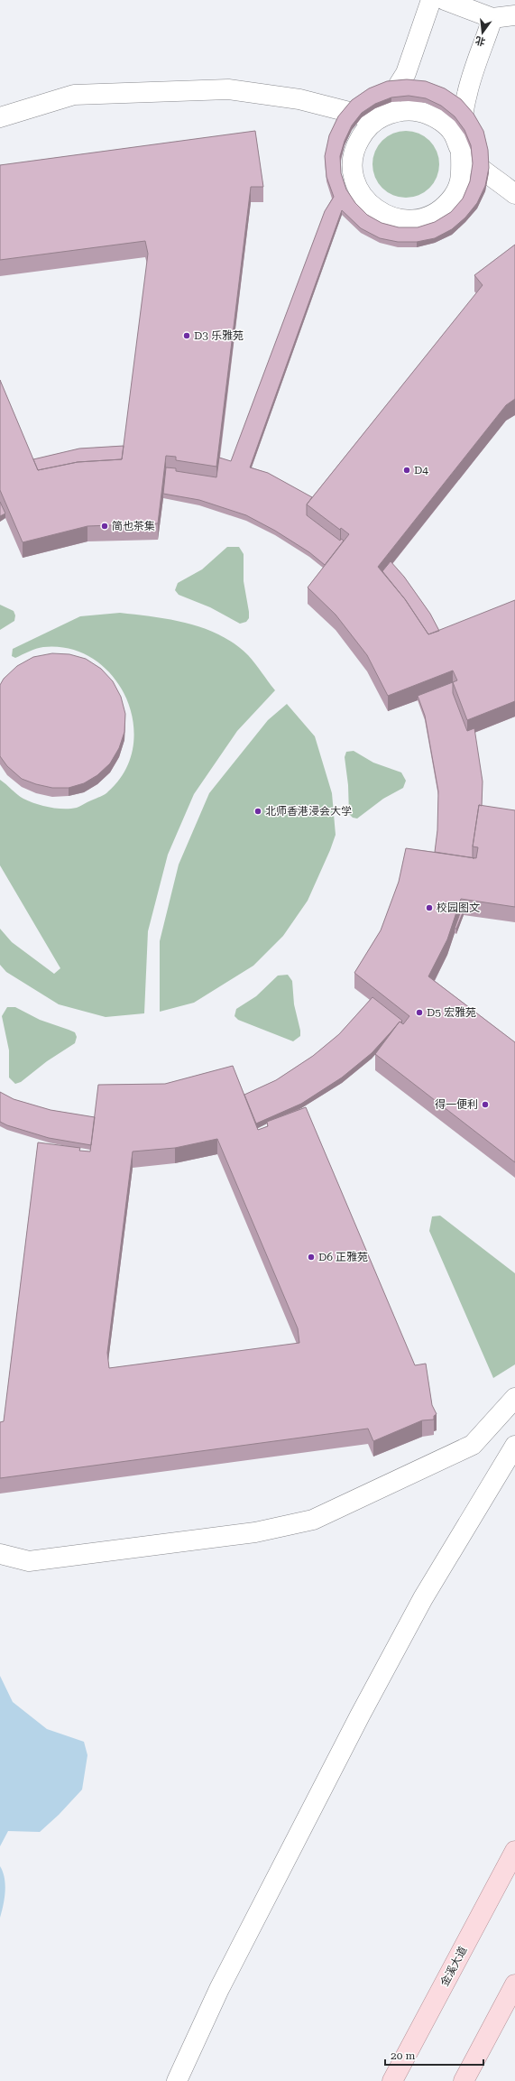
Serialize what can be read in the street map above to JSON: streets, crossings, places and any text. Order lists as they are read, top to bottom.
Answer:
{
  "streets": {
    "main road": ["金溪大道"]
  },
  "places": [
    "D3 乐雅苑",
    "D4",
    "简也茶集",
    "北师香港浸会大学",
    "校园图文",
    "D5 宏雅苑",
    "得一便利",
    "D6 正雅苑"
  ],
  "scale_bar": "20 m",
  "north": "bottom"
}
